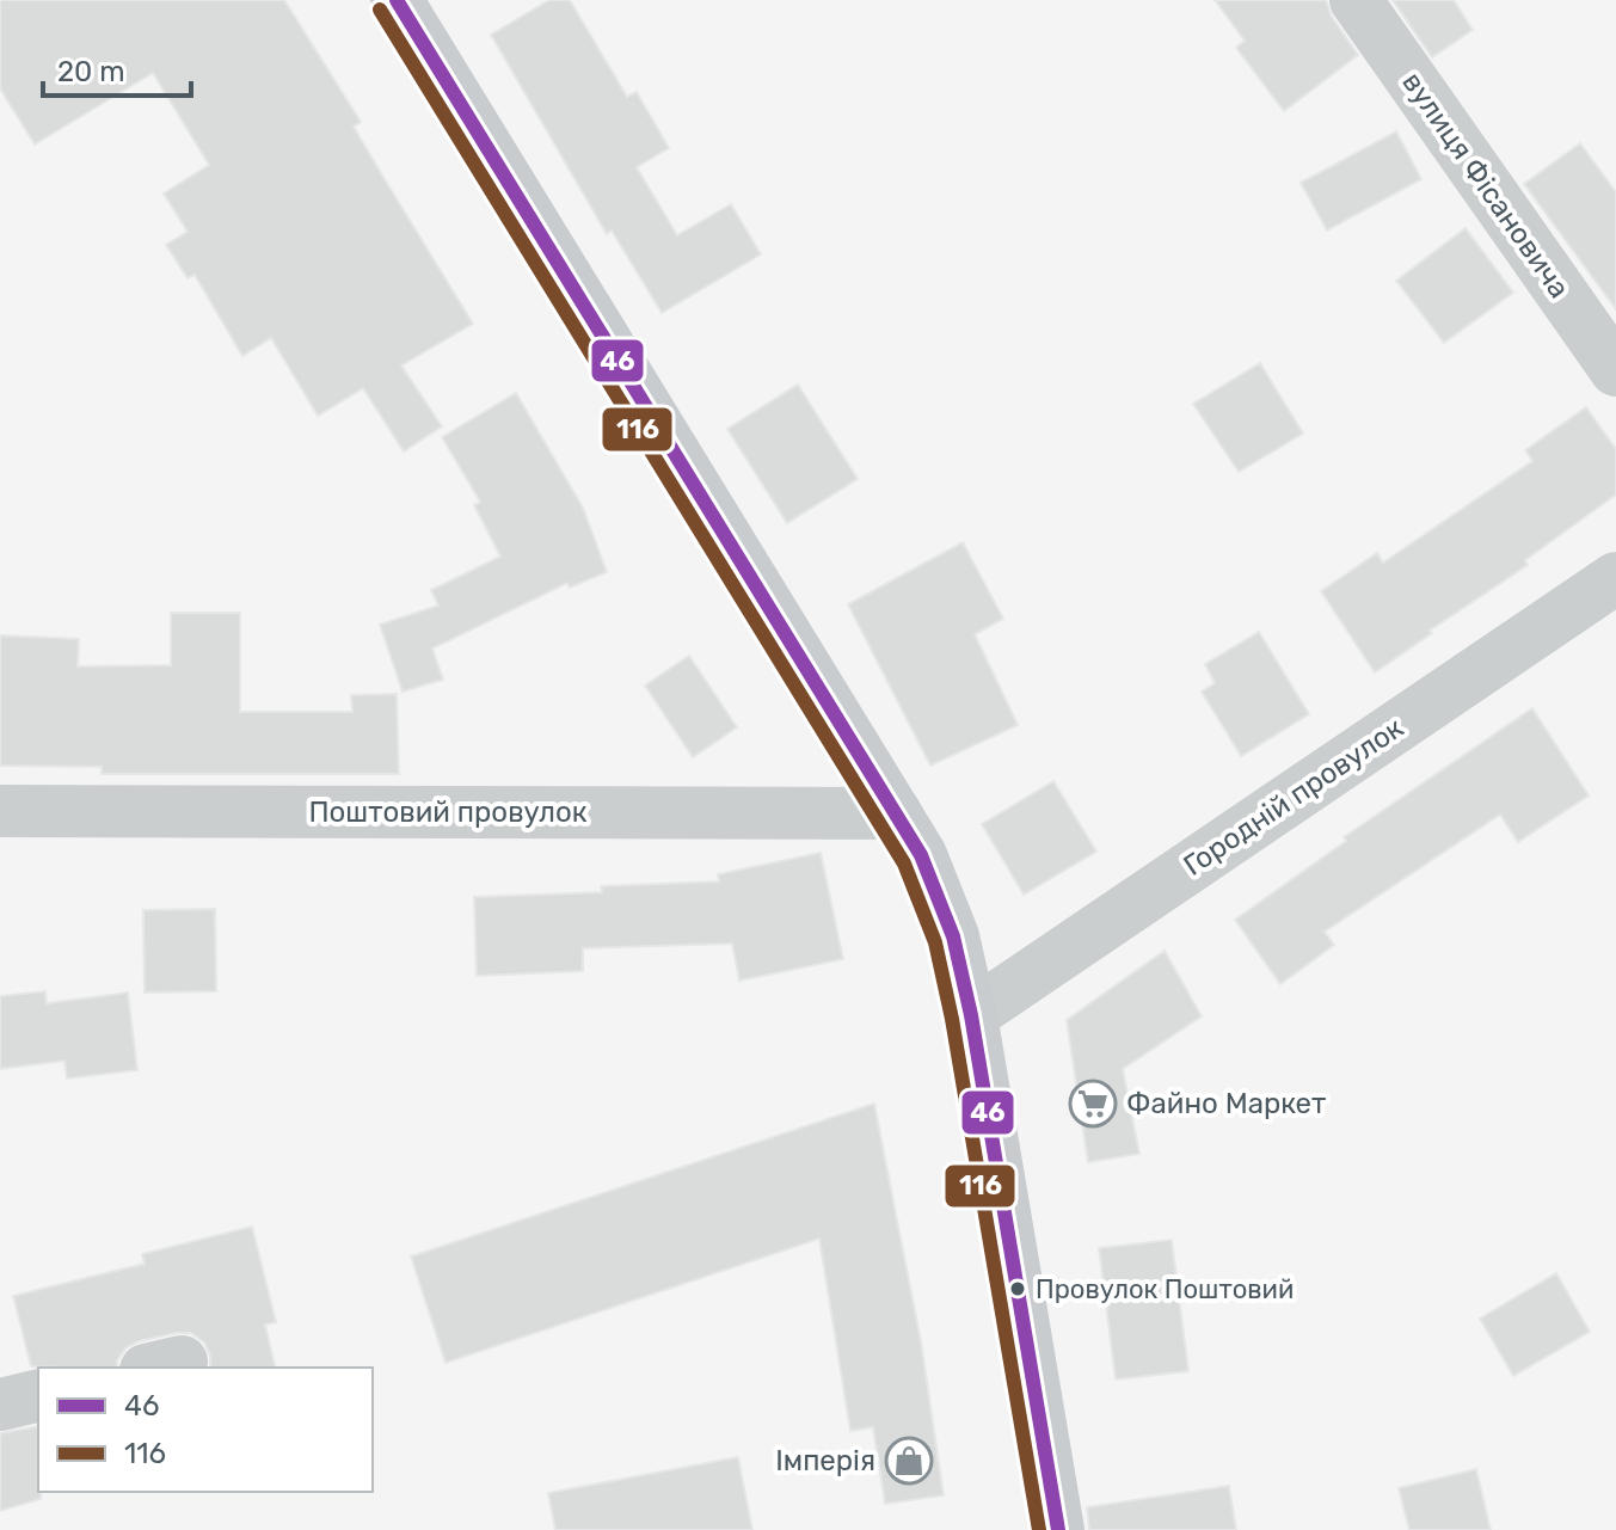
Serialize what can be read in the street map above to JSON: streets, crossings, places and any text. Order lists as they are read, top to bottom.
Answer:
{
  "streets": {
    "street": ["вулиця Фісановича", "Городній провулок", "Поштовий провулок"]
  },
  "places": {
    "supermarket": ["Файно Маркет"],
    "other": ["Провулок Поштовий"],
    "shop": ["Імперія"]
  },
  "lines": ["transit line 46", "transit line 116"],
  "legend": ["46", "116"],
  "scale_bar": "20 m"
}
